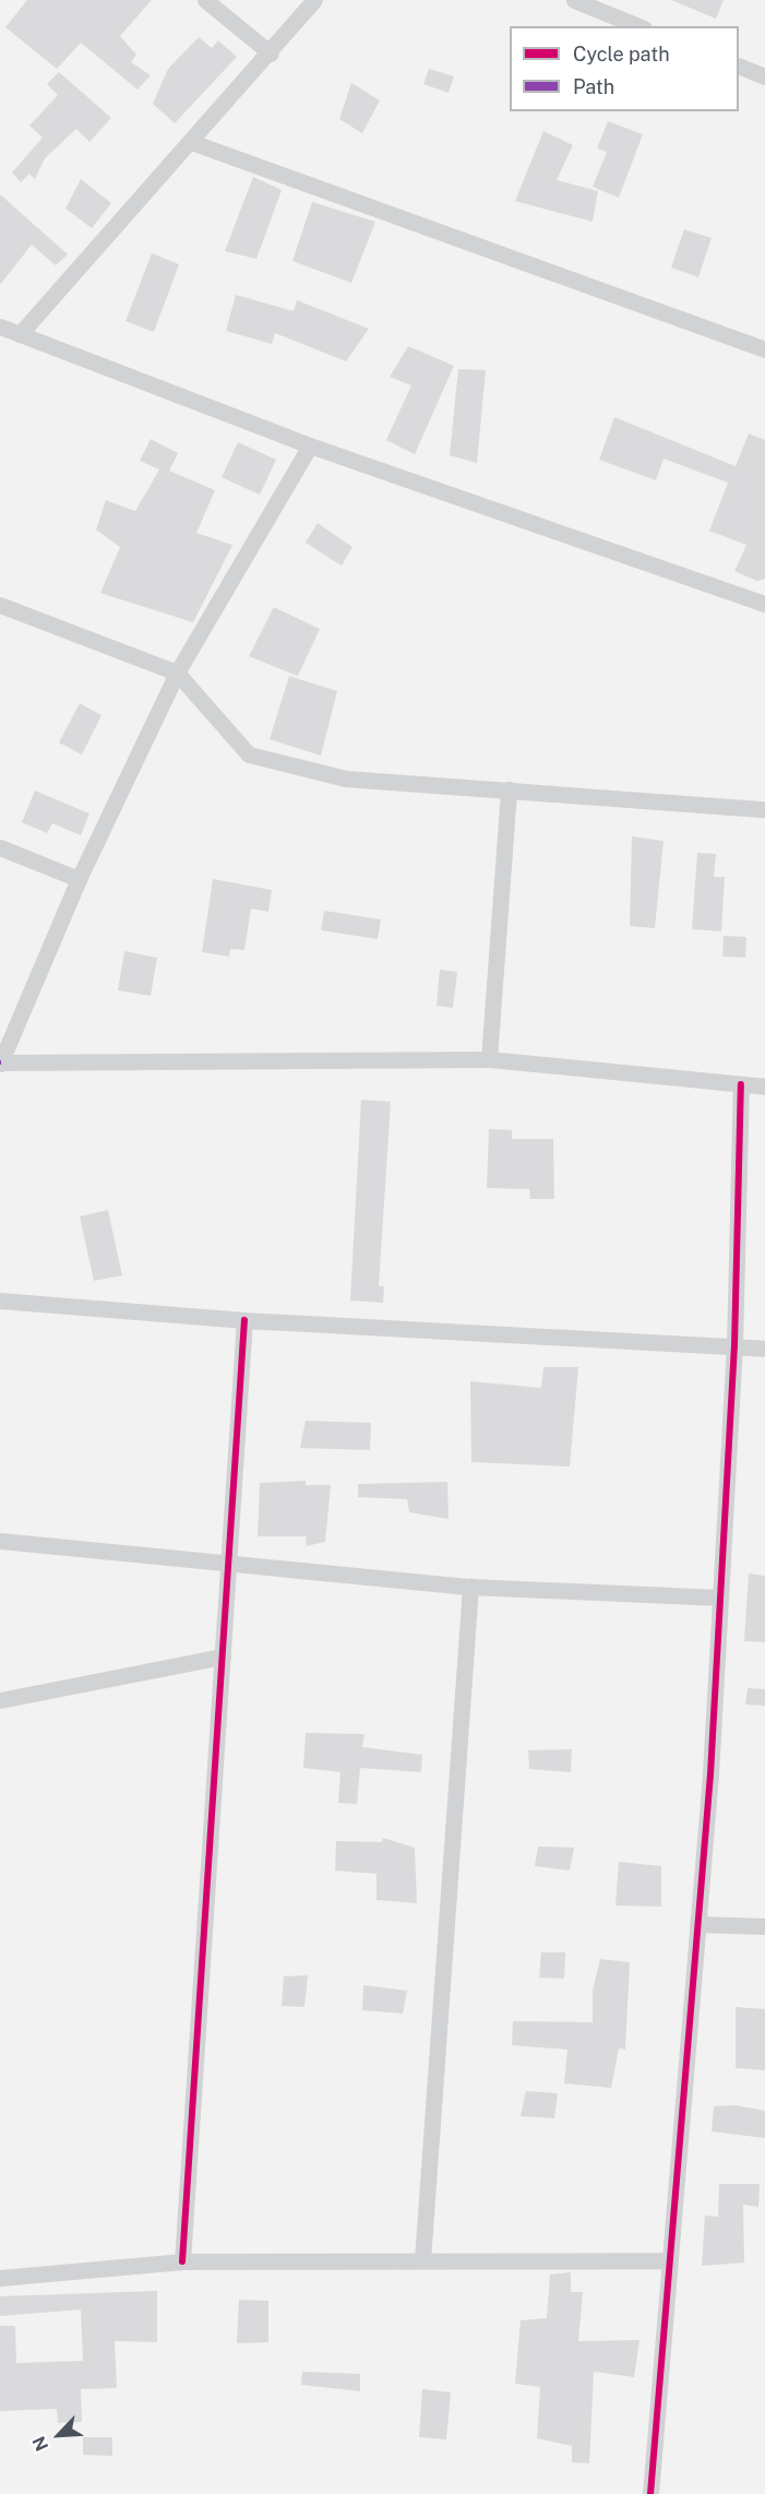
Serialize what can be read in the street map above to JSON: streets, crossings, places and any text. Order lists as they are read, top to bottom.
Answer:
{
  "legend": ["Cycle path", "Path"],
  "north": "bottom left"
}
